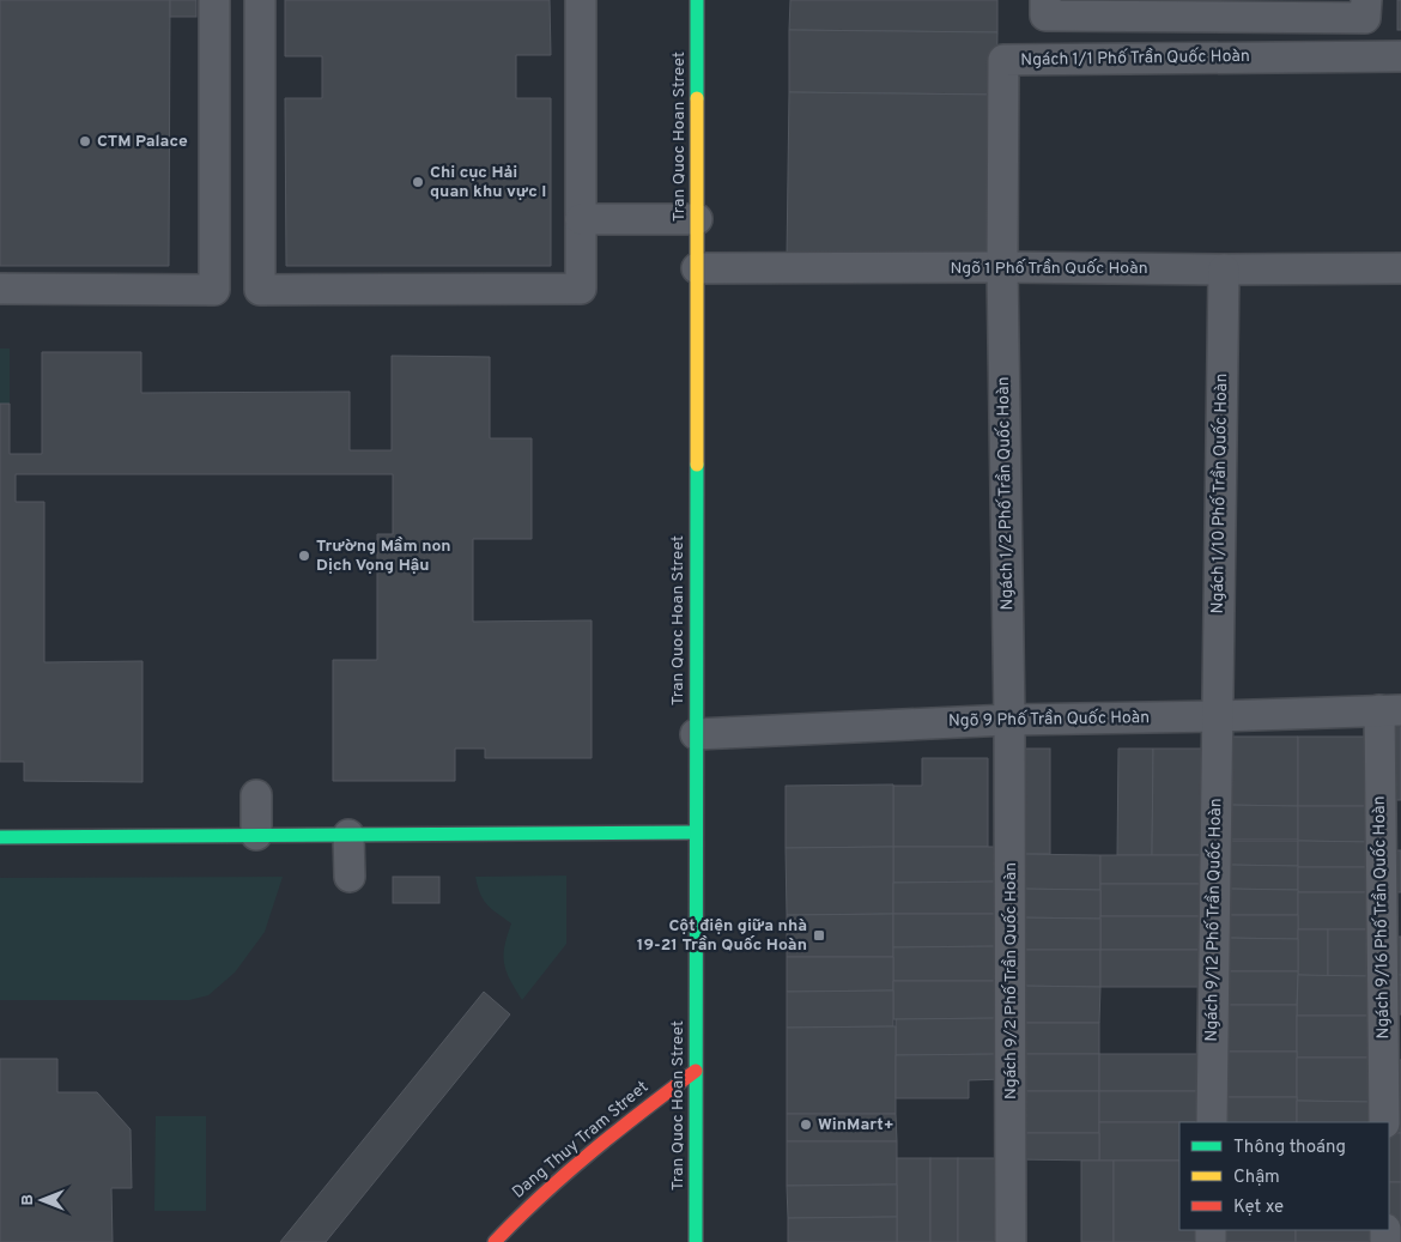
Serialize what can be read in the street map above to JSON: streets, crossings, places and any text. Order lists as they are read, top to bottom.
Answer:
{
  "streets": {
    "street": ["Tran Quoc Hoan Street", "Dang Thuy Tram Street"],
    "lane": [
      "Ngách 1/1 Phố Trần Quốc Hoàn",
      "Ngõ 1 Phố Trần Quốc Hoàn",
      "Ngách 1/2 Phố Trần Quốc Hoàn",
      "Ngách 1/10 Phố Trần Quốc Hoàn",
      "Ngõ 9 Phố Trần Quốc Hoàn",
      "Ngách 9/16 Phố Trần Quốc Hoàn",
      "Ngách 9/12 Phố Trần Quốc Hoàn",
      "Ngách 9/2 Phố Trần Quốc Hoàn"
    ]
  },
  "crossings": [
    ["Ngách 1/1 Phố Trần Quốc Hoàn", "Ngõ 1 Phố Trần Quốc Hoàn"],
    ["Ngách 1/1 Phố Trần Quốc Hoàn", "Ngách 1/2 Phố Trần Quốc Hoàn"],
    ["Tran Quoc Hoan Street", "Ngõ 1 Phố Trần Quốc Hoàn"],
    ["Tran Quoc Hoan Street", "Ngõ 9 Phố Trần Quốc Hoàn"],
    ["Tran Quoc Hoan Street", "Dang Thuy Tram Street"],
    ["Ngõ 1 Phố Trần Quốc Hoàn", "Ngách 1/2 Phố Trần Quốc Hoàn"],
    ["Ngõ 1 Phố Trần Quốc Hoàn", "Ngách 1/10 Phố Trần Quốc Hoàn"],
    ["Ngách 1/2 Phố Trần Quốc Hoàn", "Ngõ 9 Phố Trần Quốc Hoàn"],
    ["Ngách 1/2 Phố Trần Quốc Hoàn", "Ngách 9/2 Phố Trần Quốc Hoàn"],
    ["Ngách 1/10 Phố Trần Quốc Hoàn", "Ngõ 9 Phố Trần Quốc Hoàn"],
    ["Ngách 1/10 Phố Trần Quốc Hoàn", "Ngách 9/12 Phố Trần Quốc Hoàn"],
    ["Ngõ 9 Phố Trần Quốc Hoàn", "Ngách 9/16 Phố Trần Quốc Hoàn"],
    ["Ngõ 9 Phố Trần Quốc Hoàn", "Ngách 9/12 Phố Trần Quốc Hoàn"],
    ["Ngõ 9 Phố Trần Quốc Hoàn", "Ngách 9/2 Phố Trần Quốc Hoàn"]
  ],
  "places": {
    "other": [
      "CTM Palace",
      "Chi cục Hải quan khu vực I",
      "Trường Mầm non Dịch Vọng Hậu",
      "WinMart+"
    ],
    "transit": ["Cột điện giữa nhà 19-21 Trần Quốc Hoàn"]
  },
  "legend": ["Thông thoáng", "Chậm", "Kẹt xe"],
  "north": "left"
}
